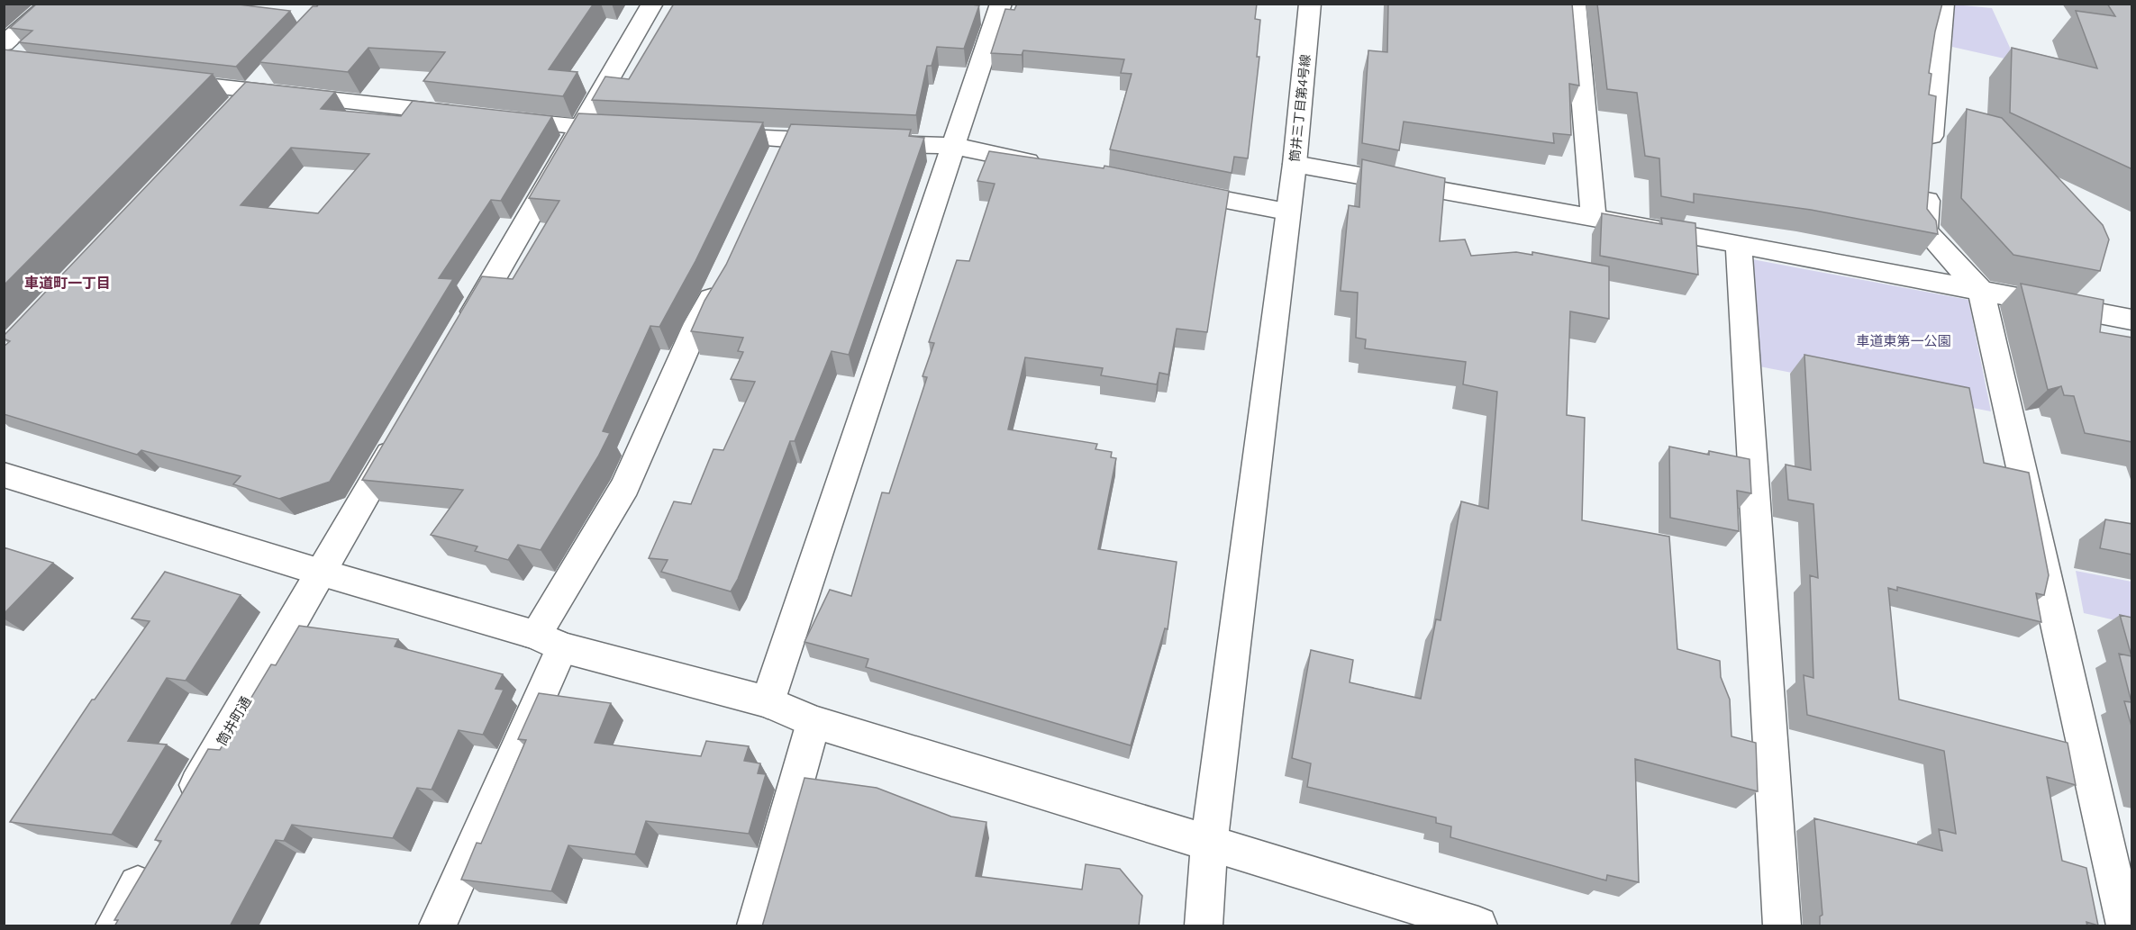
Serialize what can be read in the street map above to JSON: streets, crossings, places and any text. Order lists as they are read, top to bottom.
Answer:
{
  "streets": {
    "street": ["筒井三丁目第4号線", "筒井町通"]
  },
  "districts": ["車道町一丁目"],
  "parks": ["車道東第一公園"]
}
